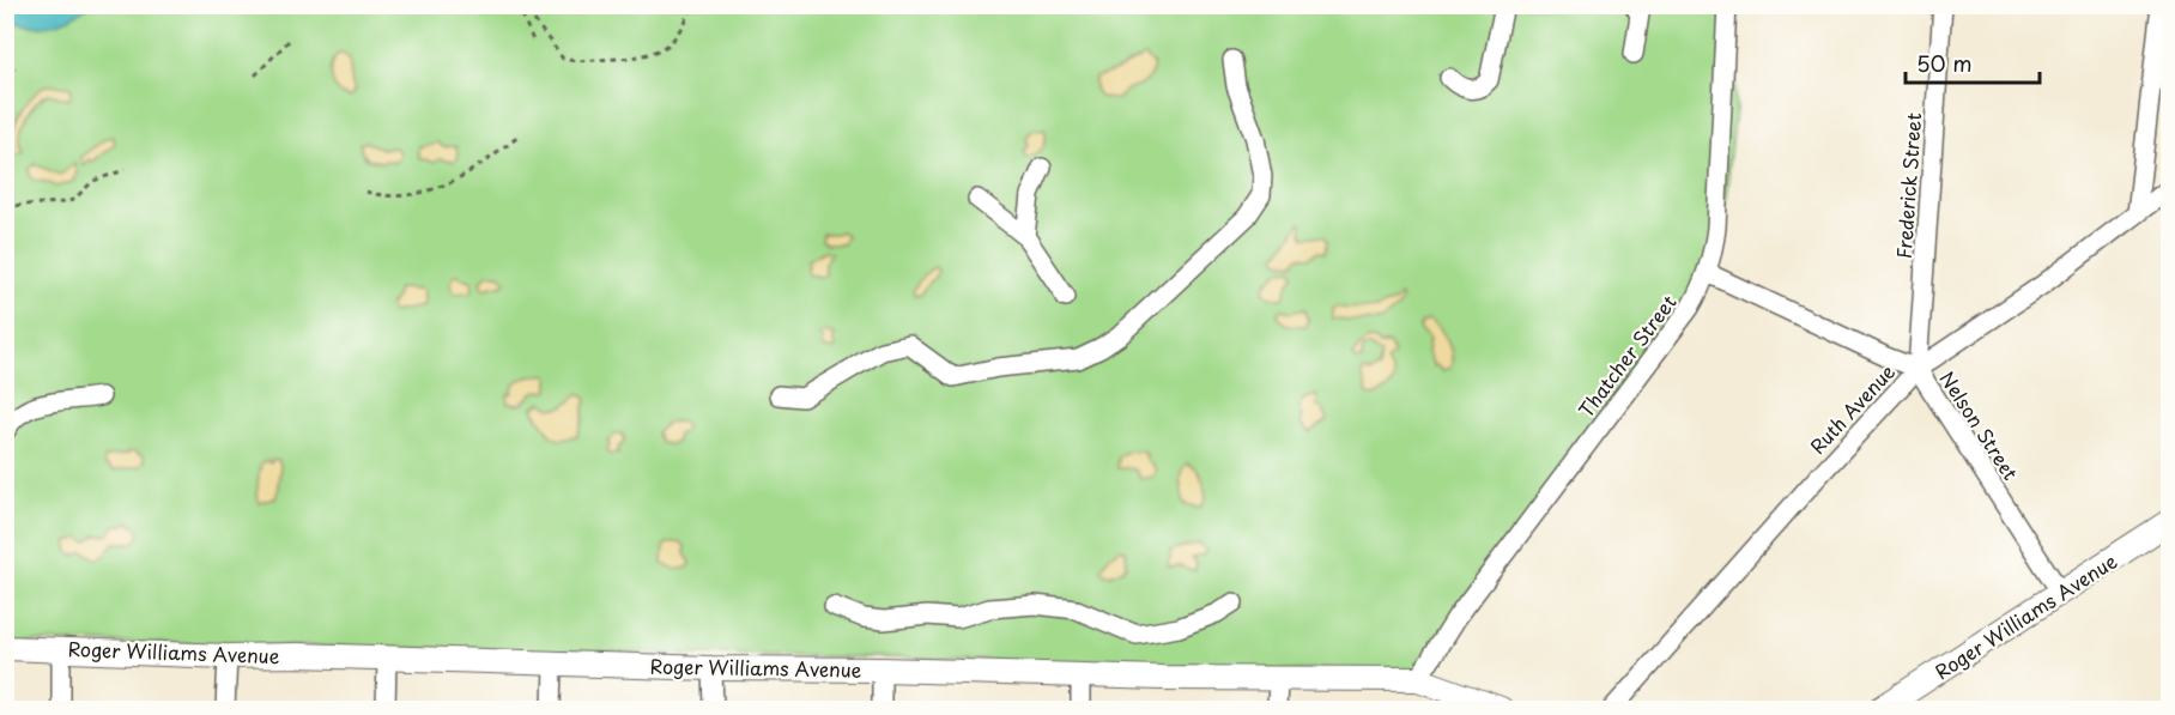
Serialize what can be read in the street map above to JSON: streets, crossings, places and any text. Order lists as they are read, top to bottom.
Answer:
{
  "streets": {
    "main road": ["Roger Williams Avenue"],
    "street": [
      "Frederick Street",
      "Thatcher Street",
      "Ruth Avenue",
      "Nelson Street"
    ]
  },
  "crossings": [
    ["Frederick Street", "Ruth Avenue"],
    ["Frederick Street", "Nelson Street"],
    ["Thatcher Street", "Nelson Street"],
    ["Thatcher Street", "Roger Williams Avenue"],
    ["Ruth Avenue", "Nelson Street"],
    ["Nelson Street", "Roger Williams Avenue"]
  ],
  "scale_bar": "50 m"
}
